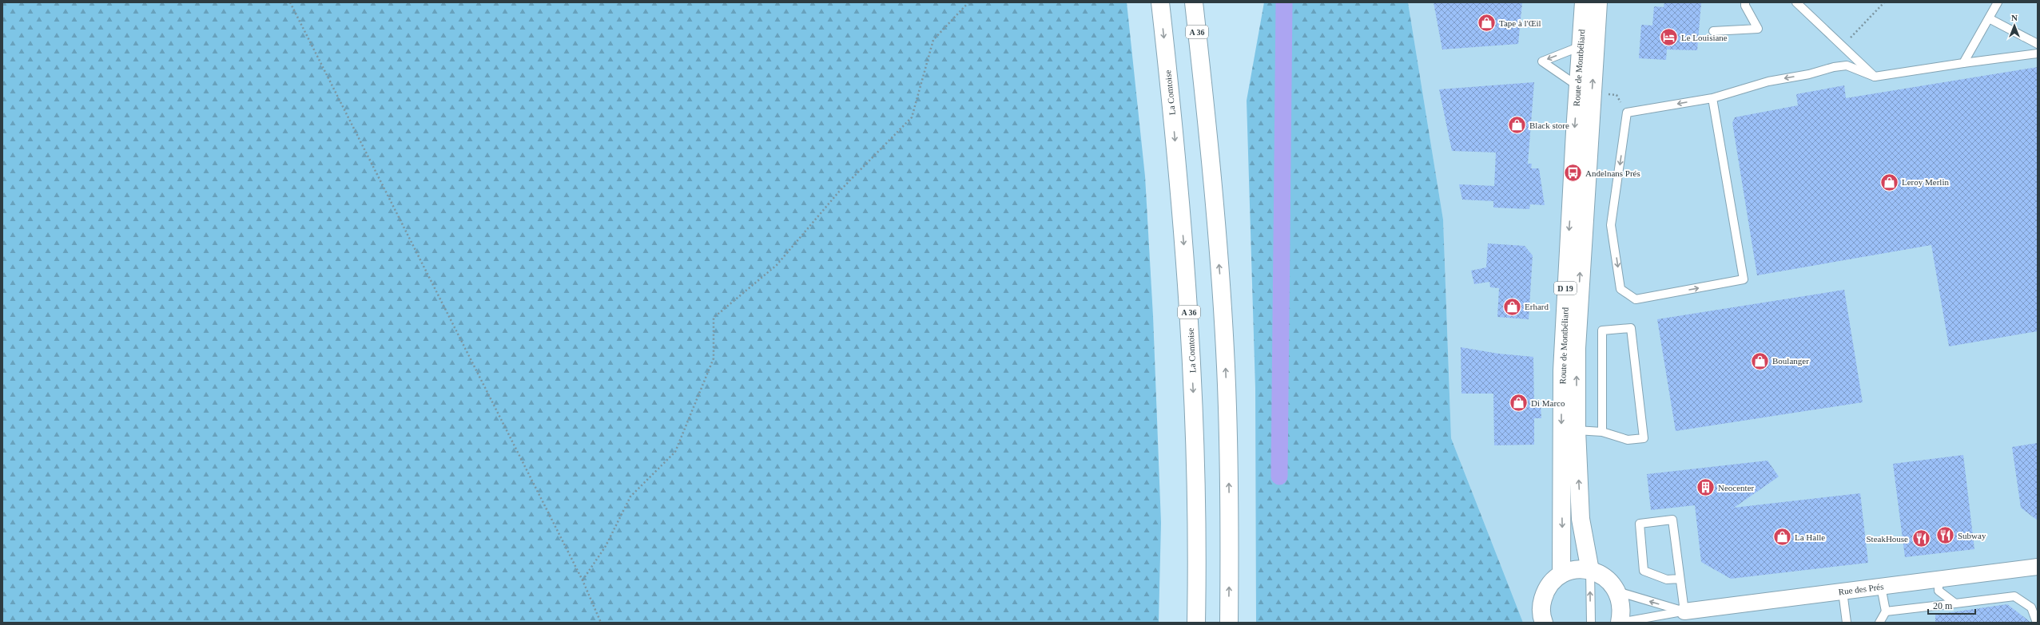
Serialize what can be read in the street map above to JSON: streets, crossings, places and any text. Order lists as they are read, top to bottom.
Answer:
{
  "streets": {
    "main road": [
      "A 36",
      "Route de Montbéliard",
      "La Comtoise",
      "D 19"
    ],
    "street": ["Rue des Prés"]
  },
  "places": {
    "shop": [
      "Tape à l'Œil",
      "Black store",
      "Leroy Merlin",
      "Erhard",
      "Boulanger",
      "Di Marco",
      "La Halle"
    ],
    "hotel": ["Le Louisiane"],
    "bus stop": ["Andelnans Prés"],
    "building": ["Neocenter"],
    "restaurant": ["Subway", "SteakHouse"]
  },
  "scale_bar": "20 m",
  "north": "top"
}
